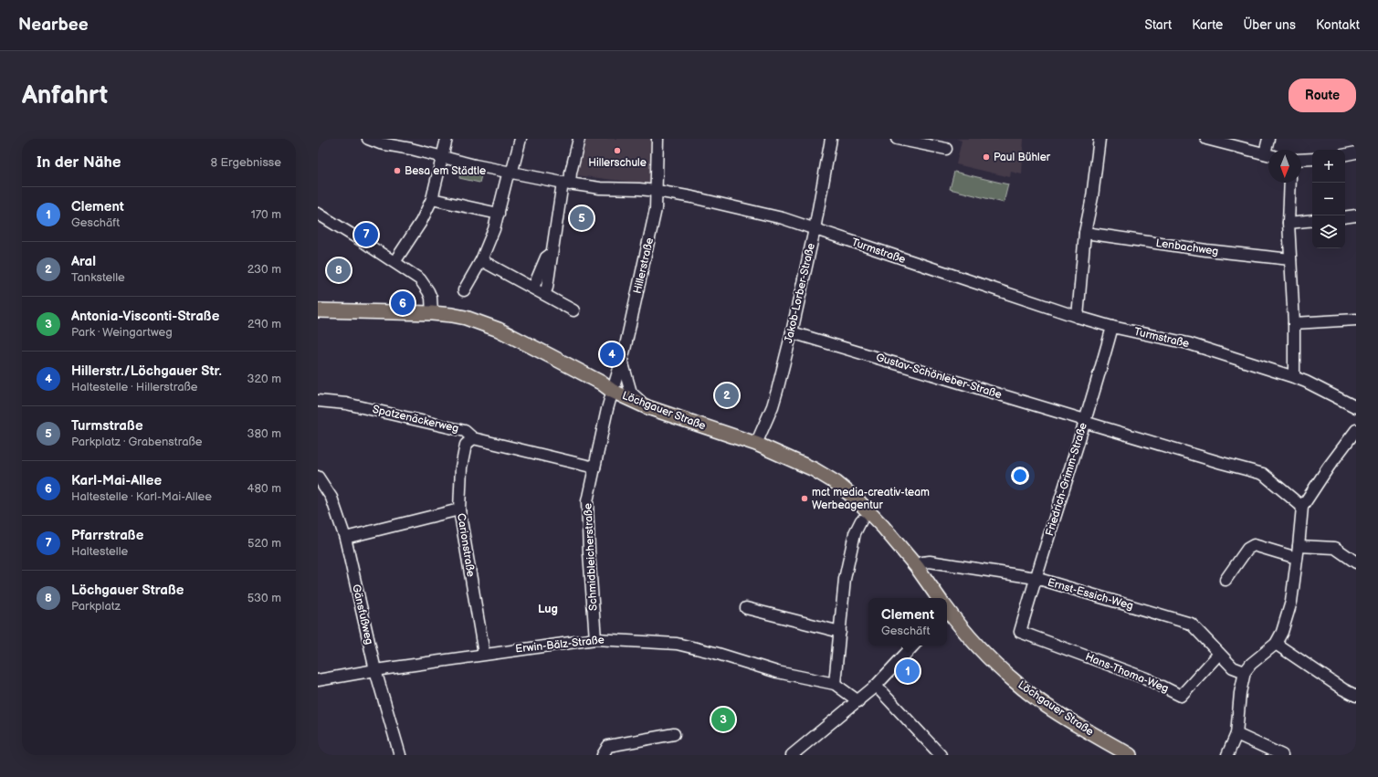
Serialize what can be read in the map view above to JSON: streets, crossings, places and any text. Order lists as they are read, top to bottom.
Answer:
{
  "streets": {
    "main road": ["Löchgauer Straße"],
    "street": [
      "Lenbachweg",
      "Turmstraße",
      "Hillerstraße",
      "Jakob-Lorber-Straße",
      "Gustav-Schönleber-Straße",
      "Spatzenäckerweg",
      "Friedrich-Grimm-Straße",
      "Carionstraße",
      "Schmidbleicherstraße",
      "Ernst-Essich-Weg",
      "Gänsfußweg",
      "Erwin-Bälz-Straße",
      "Hans-Thoma-Weg"
    ]
  },
  "crossings": [
    ["Turmstraße", "Hillerstraße"],
    ["Turmstraße", "Jakob-Lorber-Straße"],
    ["Turmstraße", "Friedrich-Grimm-Straße"],
    ["Hillerstraße", "Löchgauer Straße"],
    ["Hillerstraße", "Schmidbleicherstraße"],
    ["Jakob-Lorber-Straße", "Gustav-Schönleber-Straße"],
    ["Jakob-Lorber-Straße", "Löchgauer Straße"],
    ["Gustav-Schönleber-Straße", "Friedrich-Grimm-Straße"],
    ["Löchgauer Straße", "Schmidbleicherstraße"],
    ["Löchgauer Straße", "Ernst-Essich-Weg"],
    ["Spatzenäckerweg", "Carionstraße"],
    ["Spatzenäckerweg", "Schmidbleicherstraße"],
    ["Friedrich-Grimm-Straße", "Ernst-Essich-Weg"],
    ["Friedrich-Grimm-Straße", "Hans-Thoma-Weg"],
    ["Carionstraße", "Erwin-Bälz-Straße"],
    ["Schmidbleicherstraße", "Erwin-Bälz-Straße"],
    ["Ernst-Essich-Weg", "Hans-Thoma-Weg"],
    ["Gänsfußweg", "Erwin-Bälz-Straße"]
  ],
  "districts": ["Lug"],
  "places": [
    "Hillerschule",
    "Paul Bühler",
    "Besa em Städtle",
    "mct media-creativ-team Werbeagentur"
  ],
  "north": "bottom",
  "page": {
    "header": "Nearbee",
    "nav": [
      "Start",
      "Karte",
      "Über uns",
      "Kontakt"
    ],
    "buttons": "Route",
    "title": "Anfahrt",
    "heading": ["In der Nähe", "8 Ergebnisse"],
    "map_buttons": ["+", "−"],
    "list": [
      {
        "mark": "1",
        "name": "Clement",
        "note": "Geschäft",
        "value": "170 m"
      },
      {
        "mark": "2",
        "name": "Aral",
        "note": "Tankstelle",
        "value": "230 m"
      },
      {
        "mark": "3",
        "name": "Antonia-Visconti-Straße",
        "note": "Park · Weingartweg",
        "value": "290 m"
      },
      {
        "mark": "4",
        "name": "Hillerstr./Löchgauer Str.",
        "note": "Haltestelle · Hillerstraße",
        "value": "320 m"
      },
      {
        "mark": "5",
        "name": "Turmstraße",
        "note": "Parkplatz · Grabenstraße",
        "value": "380 m"
      },
      {
        "mark": "6",
        "name": "Karl-Mai-Allee",
        "note": "Haltestelle · Karl-Mai-Allee",
        "value": "480 m"
      },
      {
        "mark": "7",
        "name": "Pfarrstraße",
        "note": "Haltestelle",
        "value": "520 m"
      },
      {
        "mark": "8",
        "name": "Löchgauer Straße",
        "note": "Parkplatz",
        "value": "530 m"
      }
    ],
    "pins": [
      "5",
      "7",
      "8",
      "6",
      "4",
      "2",
      "1",
      "3"
    ],
    "popup": ["Clement", "Geschäft"]
  }
}
